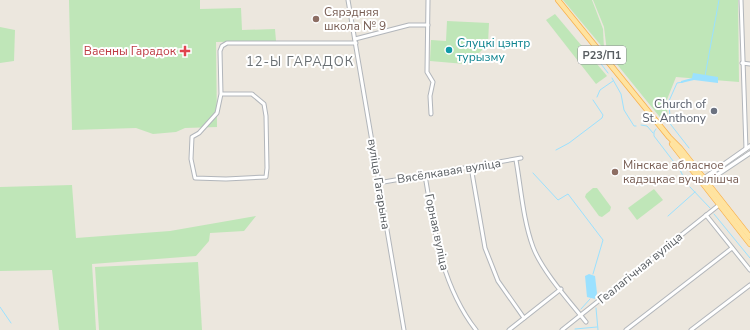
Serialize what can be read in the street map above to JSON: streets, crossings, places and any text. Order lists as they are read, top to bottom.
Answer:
{
  "streets": {
    "main road": ["Р23/П1"],
    "street": [
      "Вясёлкавая вуліца",
      "вуліца Гагарына",
      "Горная вуліца",
      "Геалагічная вуліца"
    ]
  },
  "crossings": [
    ["Р23/П1", "Геалагічная вуліца"],
    ["Вясёлкавая вуліца", "вуліца Гагарына"],
    ["Вясёлкавая вуліца", "Горная вуліца"]
  ],
  "districts": ["12-Ы ГАРАДОК"],
  "places": {
    "other": [
      "Сярэдняя школа № 9",
      "Слуцкі цэнтр турызму",
      "Church of St. Anthony",
      "Мінскае абласное кадэцкае вучылішча"
    ],
    "health": ["Ваенны Гарадок"]
  }
}
